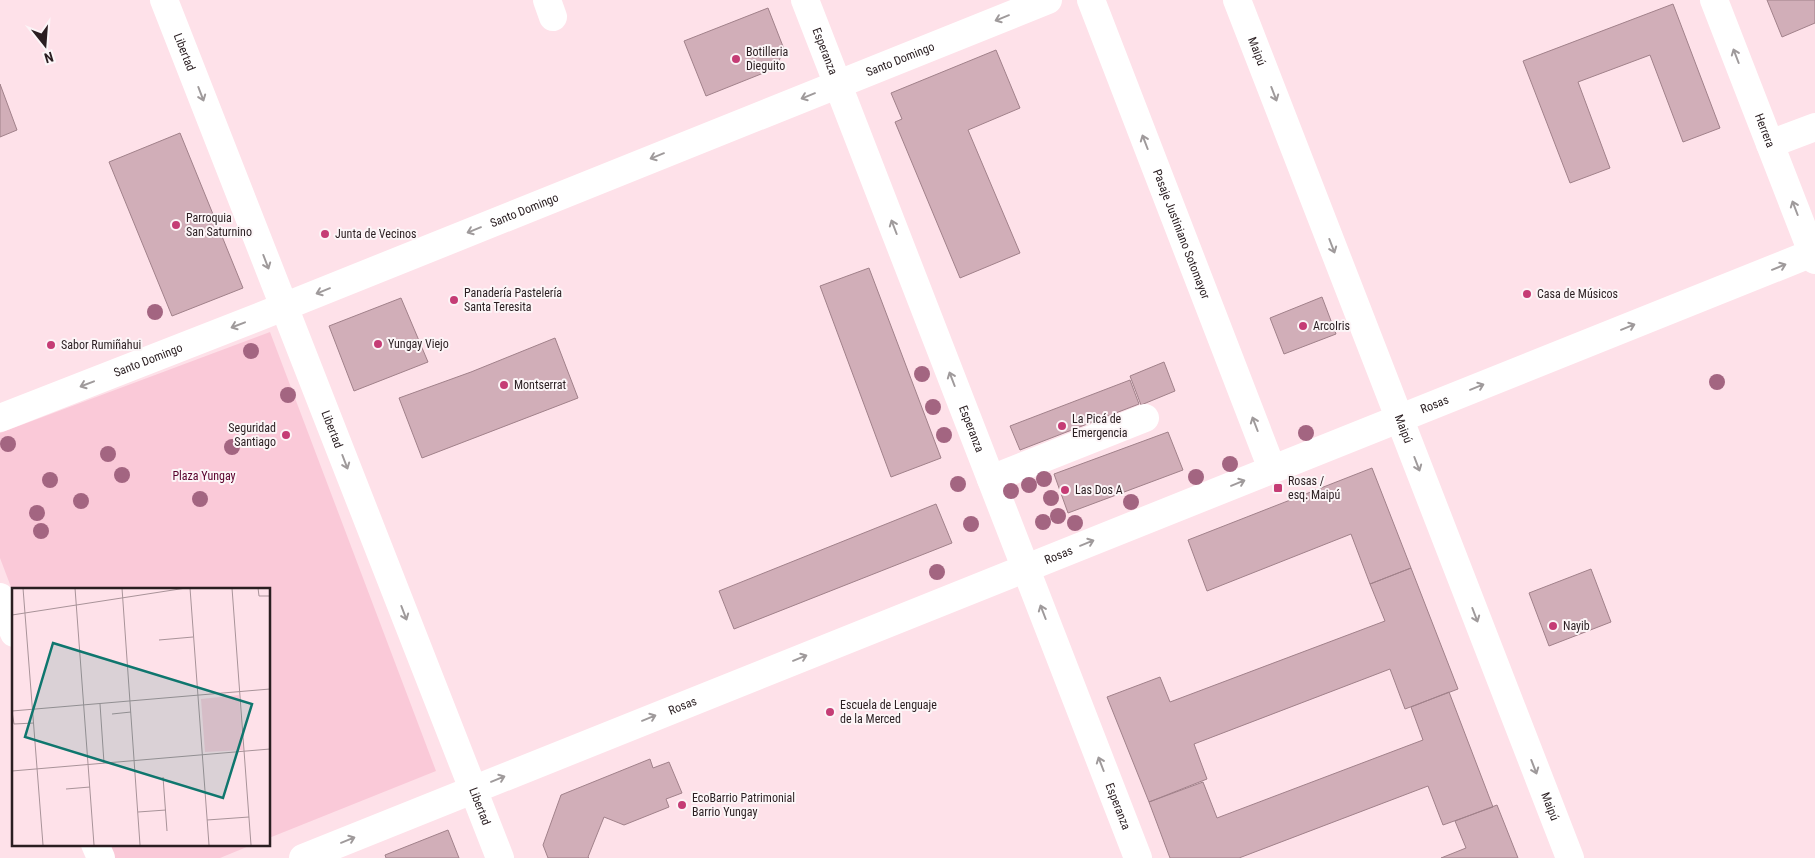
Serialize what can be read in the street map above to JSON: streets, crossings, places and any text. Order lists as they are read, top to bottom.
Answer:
{
  "streets": {
    "street": [
      "Esperanza",
      "Maipú",
      "Libertad",
      "Santo Domingo",
      "Herrera",
      "Pasaje Justiniano Sotomayor",
      "Rosas"
    ]
  },
  "crossings": [
    ["Esperanza", "Santo Domingo"],
    ["Esperanza", "Rosas"],
    ["Maipú", "Rosas"],
    ["Libertad", "Santo Domingo"],
    ["Libertad", "Rosas"],
    ["Herrera", "Rosas"],
    ["Pasaje Justiniano Sotomayor", "Rosas"]
  ],
  "one_way": [
    "Esperanza",
    "Maipú",
    "Libertad",
    "Santo Domingo",
    "Herrera",
    "Pasaje Justiniano Sotomayor",
    "Rosas"
  ],
  "parks": ["Plaza Yungay"],
  "places": {
    "other": [
      "Botilleria Dieguito",
      "Parroquia San Saturnino",
      "Junta de Vecinos",
      "Casa de Músicos",
      "Panadería Pastelería Santa Teresita",
      "ArcoIris",
      "Yungay Viejo",
      "Sabor Rumiñahui",
      "Montserrat",
      "La Picá de Emergencia",
      "Seguridad Santiago",
      "Las Dos A",
      "Nayib",
      "Escuela de Lenguaje de la Merced",
      "EcoBarrio Patrimonial Barrio Yungay"
    ],
    "transit": ["Rosas / esq. Maipú"]
  },
  "north": "bottom"
}
